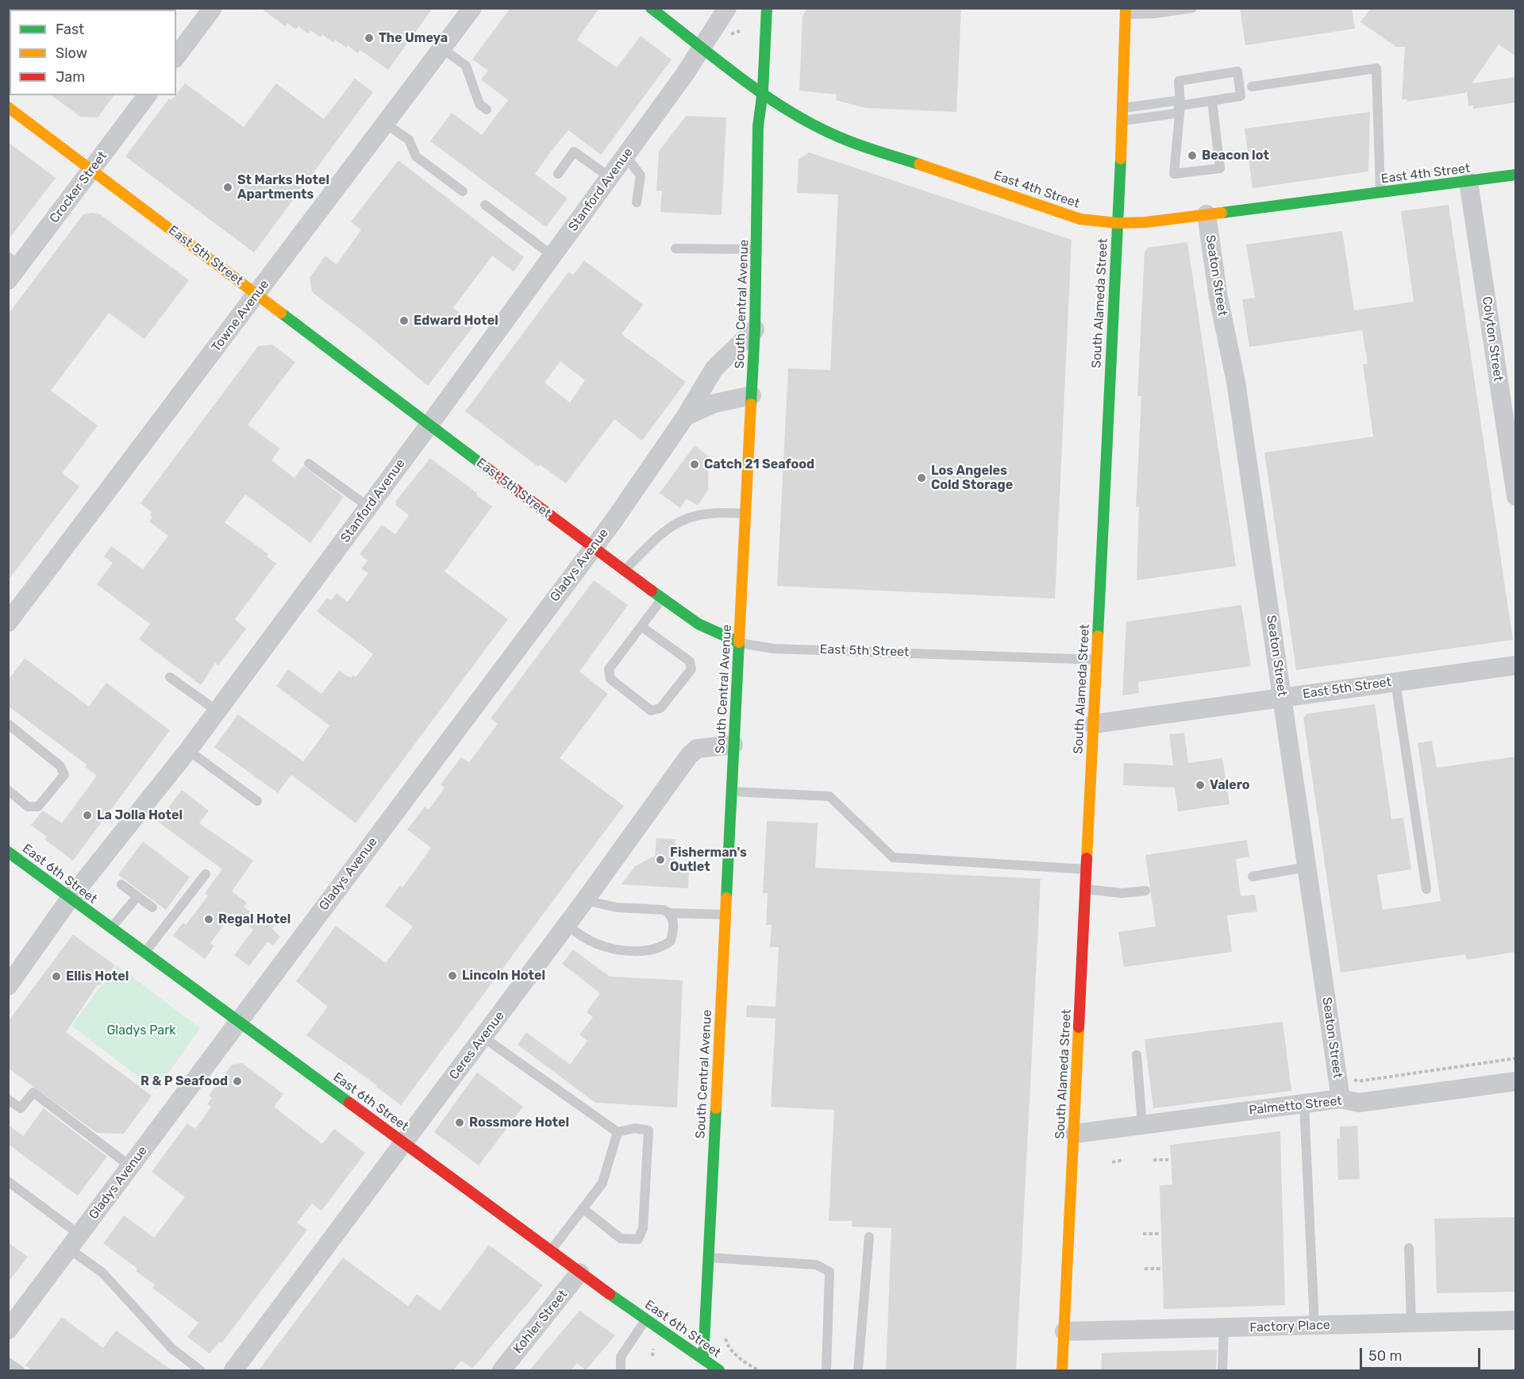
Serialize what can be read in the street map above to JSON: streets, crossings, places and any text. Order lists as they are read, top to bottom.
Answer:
{
  "streets": {
    "main road": [
      "East 4th Street",
      "East 5th Street",
      "South Alameda Street",
      "South Central Avenue",
      "East 6th Street"
    ],
    "street": [
      "Crocker Street",
      "Stanford Avenue",
      "Seaton Street",
      "Towne Avenue",
      "Colyton Street",
      "Gladys Avenue",
      "Ceres Avenue",
      "Palmetto Street",
      "Kohler Street",
      "Factory Place"
    ]
  },
  "crossings": [
    ["East 4th Street", "Stanford Avenue"],
    ["East 4th Street", "Seaton Street"],
    ["East 4th Street", "South Alameda Street"],
    ["East 4th Street", "South Central Avenue"],
    ["East 4th Street", "Colyton Street"],
    ["Crocker Street", "East 5th Street"],
    ["Stanford Avenue", "East 5th Street"],
    ["Stanford Avenue", "East 6th Street"],
    ["East 5th Street", "Seaton Street"],
    ["East 5th Street", "South Alameda Street"],
    ["East 5th Street", "South Central Avenue"],
    ["East 5th Street", "Towne Avenue"],
    ["East 5th Street", "Gladys Avenue"],
    ["Seaton Street", "Palmetto Street"],
    ["South Alameda Street", "Palmetto Street"],
    ["South Alameda Street", "Factory Place"],
    ["South Central Avenue", "Gladys Avenue"],
    ["South Central Avenue", "East 6th Street"],
    ["South Central Avenue", "Ceres Avenue"],
    ["Gladys Avenue", "East 6th Street"],
    ["East 6th Street", "Ceres Avenue"],
    ["East 6th Street", "Kohler Street"]
  ],
  "parks": ["Gladys Park"],
  "places": [
    "The Umeya",
    "Beacon lot",
    "St Marks Hotel Apartments",
    "Edward Hotel",
    "Catch 21 Seafood",
    "Los Angeles Cold Storage",
    "Valero",
    "La Jolla Hotel",
    "Fisherman's Outlet",
    "Regal Hotel",
    "Lincoln Hotel",
    "Ellis Hotel",
    "R & P Seafood",
    "Rossmore Hotel"
  ],
  "legend": ["Fast", "Slow", "Jam"],
  "scale_bar": "50 m"
}
